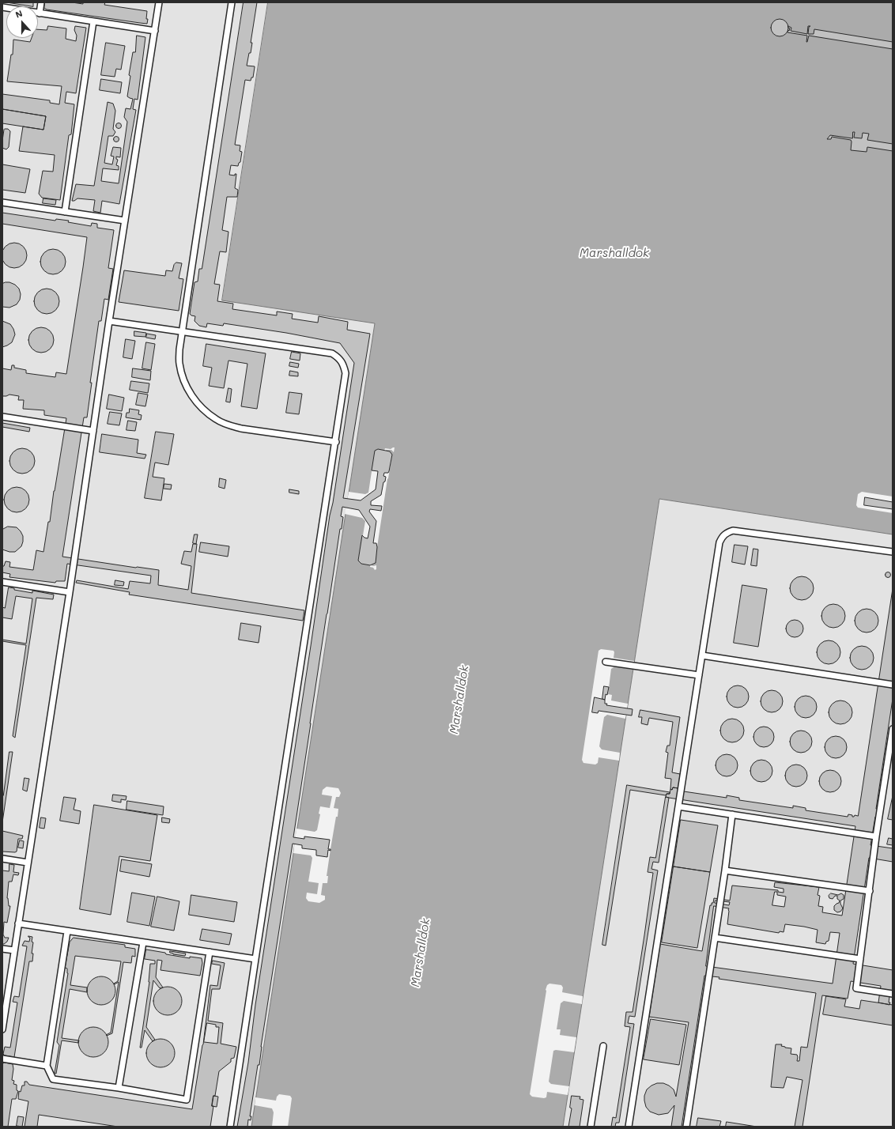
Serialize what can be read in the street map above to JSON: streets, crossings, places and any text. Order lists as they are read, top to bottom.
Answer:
{
  "water": ["Marshalldok"],
  "north": "top"
}
